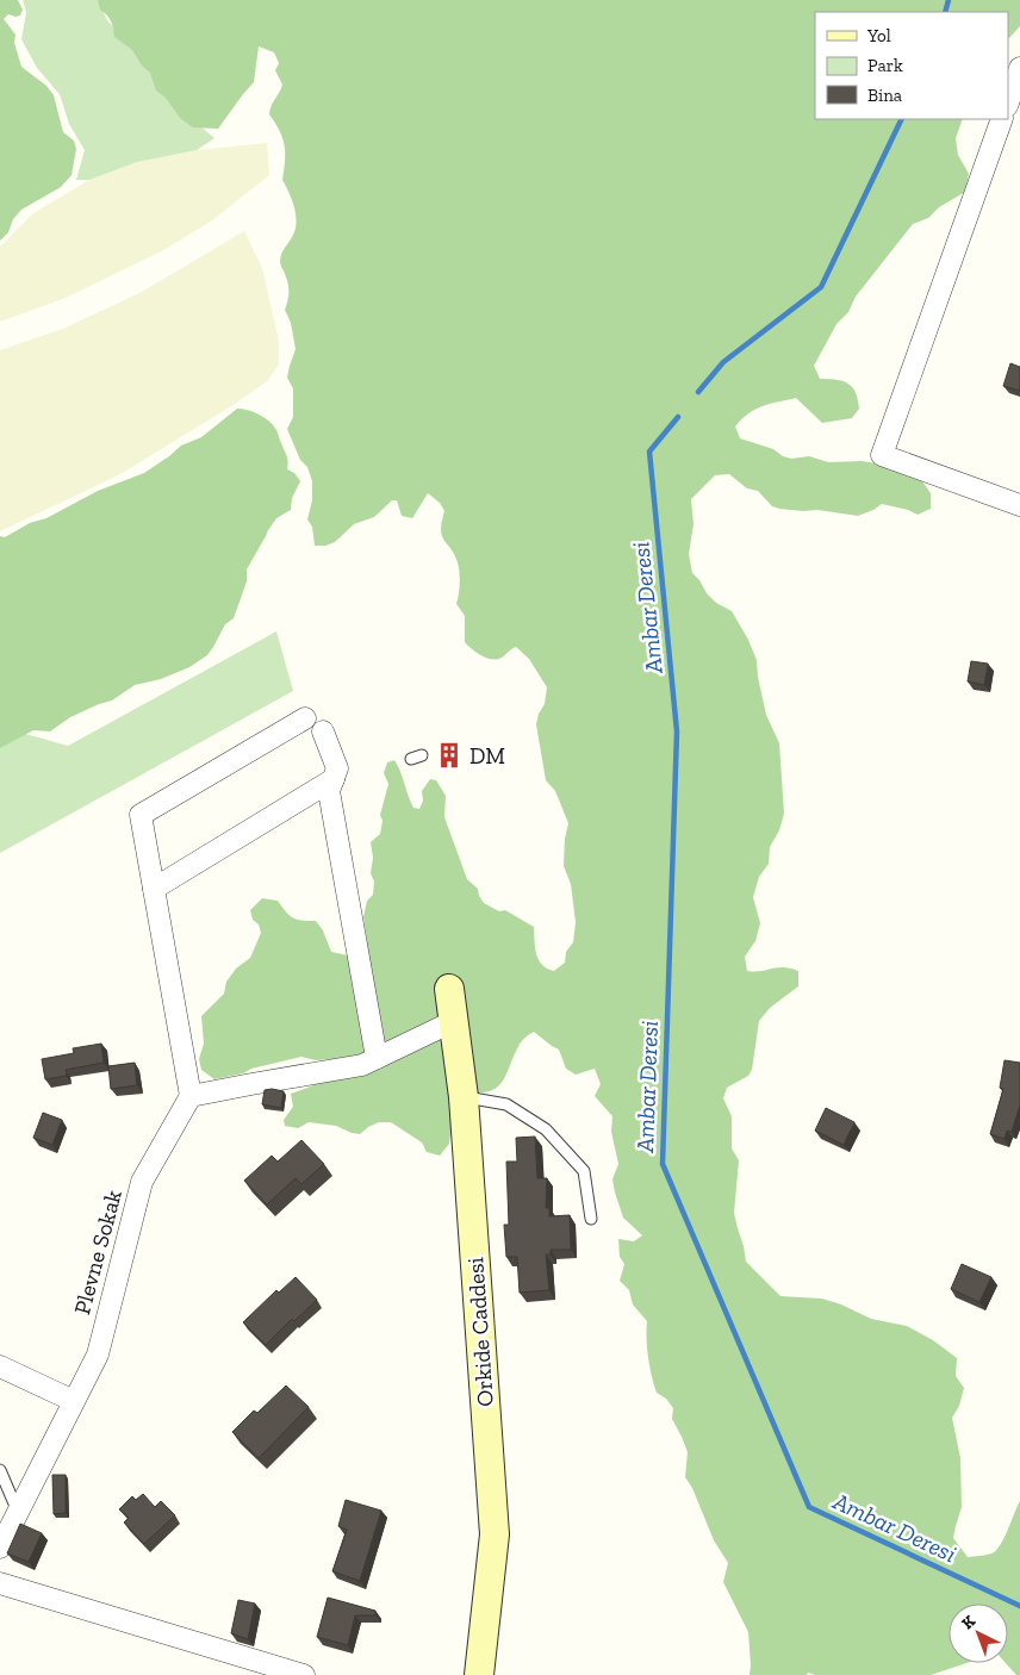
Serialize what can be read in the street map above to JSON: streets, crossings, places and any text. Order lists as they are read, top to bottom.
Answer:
{
  "streets": {
    "street": ["Plevne Sokak", "Orkide Caddesi"]
  },
  "water": ["Ambar Deresi"],
  "places": {
    "building": ["DM"]
  },
  "legend": ["Yol", "Park", "Bina"],
  "north": "top left"
}
